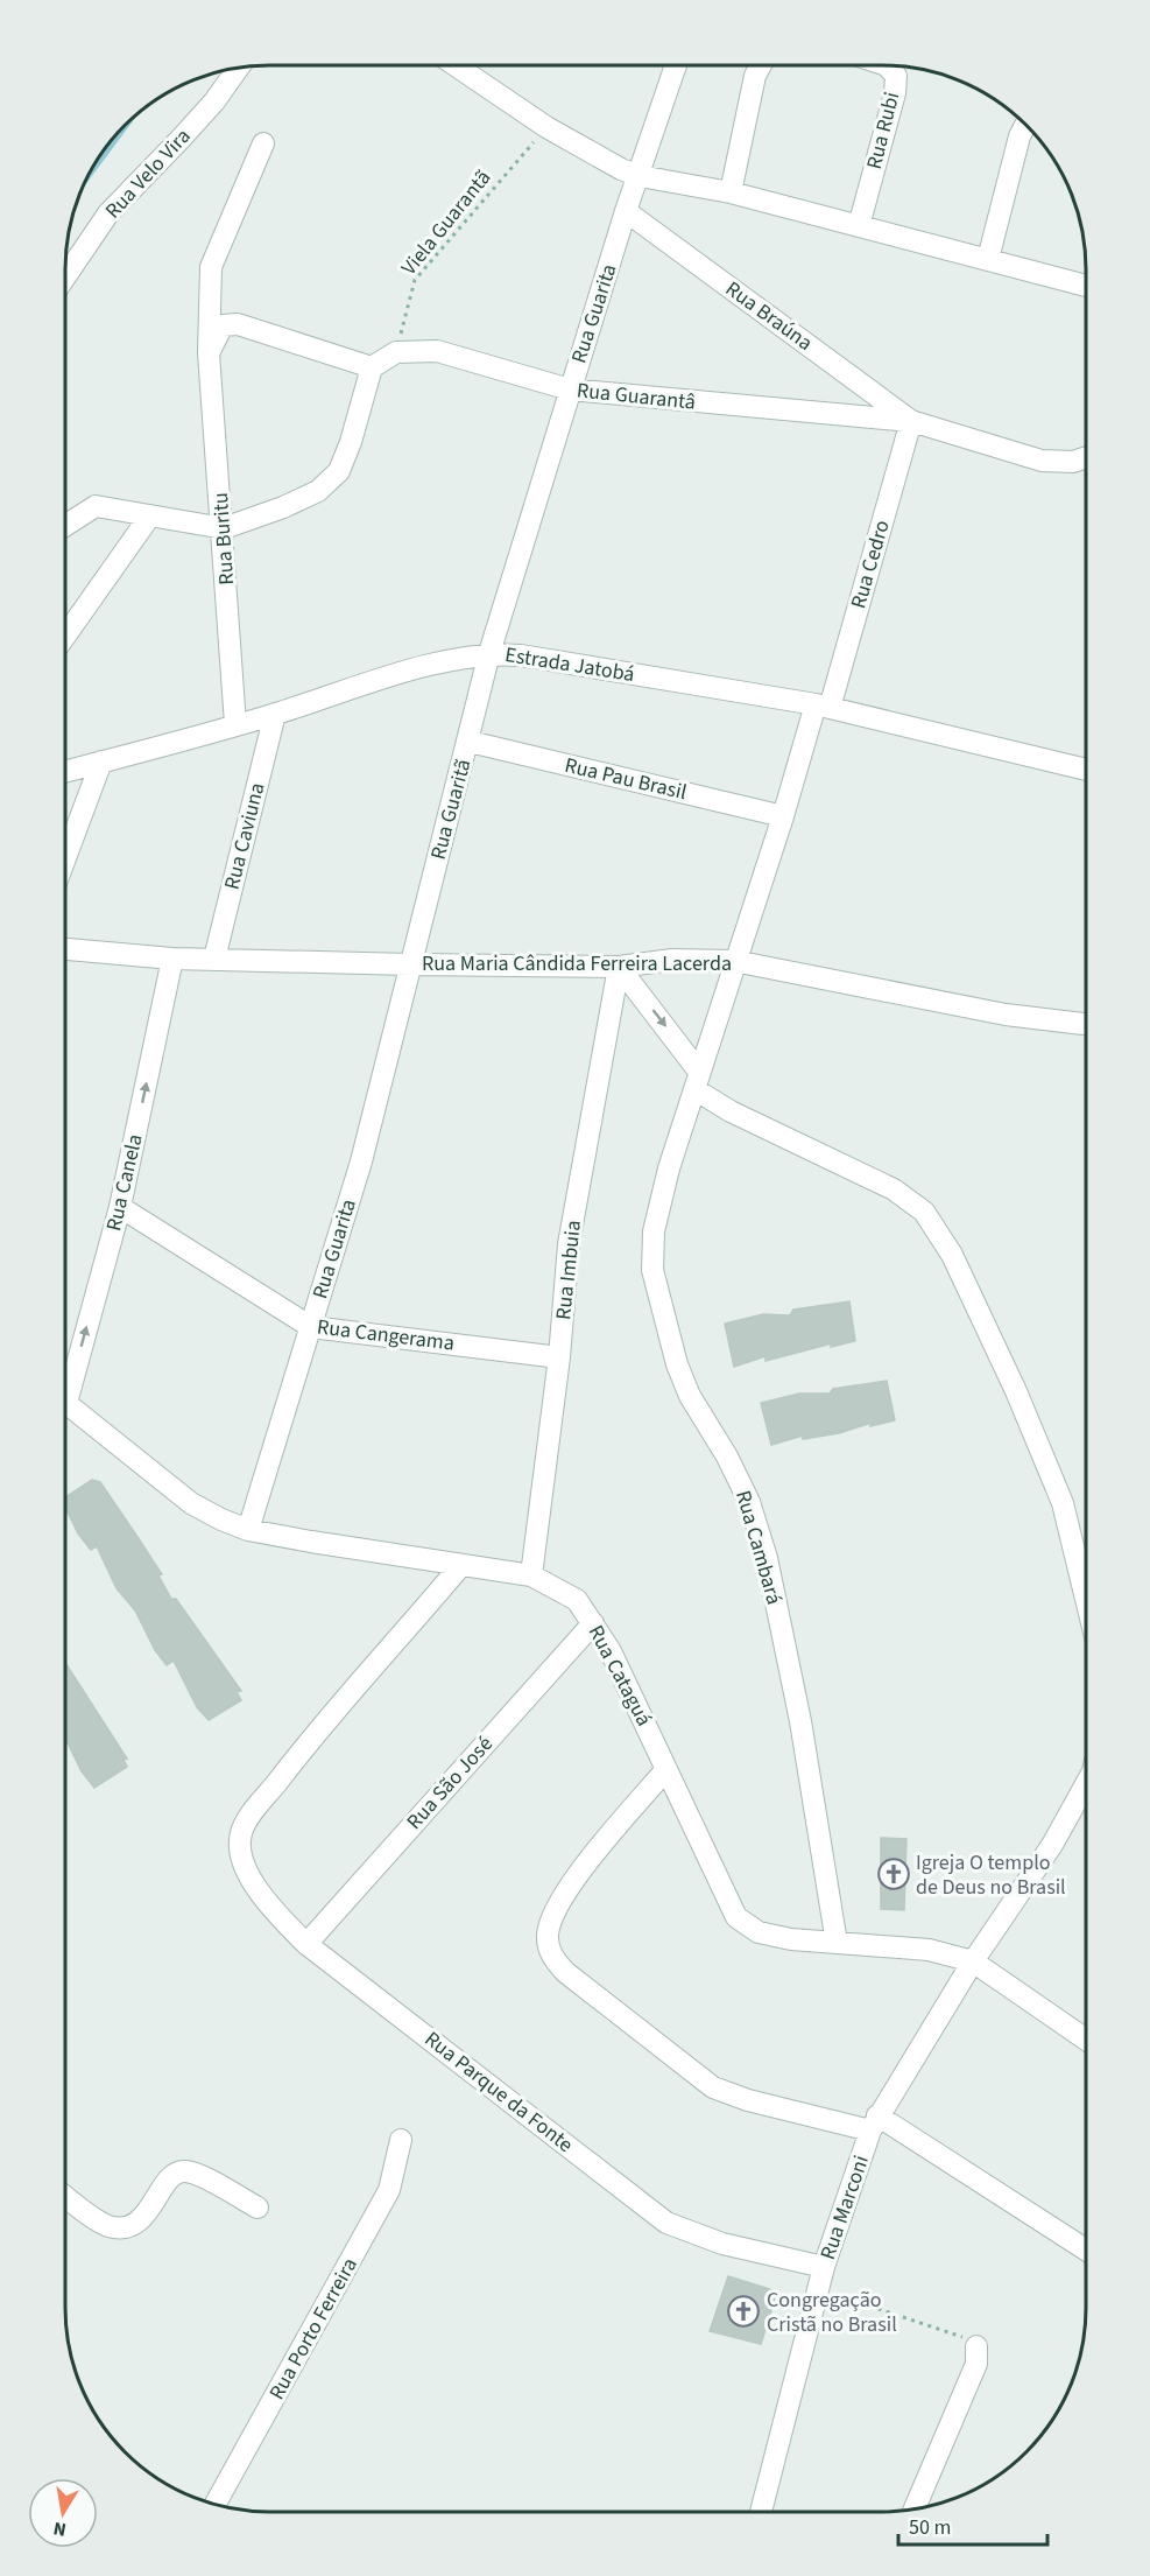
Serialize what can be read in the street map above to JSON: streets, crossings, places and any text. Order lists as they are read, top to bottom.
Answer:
{
  "streets": {
    "street": [
      "Rua Rubi",
      "Rua Velo Vira",
      "Rua Guarita",
      "Rua Braúna",
      "Rua Guarantâ",
      "Rua Buritu",
      "Rua Cedro",
      "Estrada Jatobá",
      "Rua Pau Brasil",
      "Rua Guaritã",
      "Rua Caviuna",
      "Rua Maria Cândida Ferreira Lacerda",
      "Rua Canela",
      "Rua Imbuia",
      "Rua Cangerama",
      "Rua Cambará",
      "Rua Cataguá",
      "Rua São José",
      "Rua Parque da Fonte",
      "Rua Marconi",
      "Rua Porto Ferreira"
    ],
    "path": ["Viela Guarantã"]
  },
  "crossings": [
    ["Viela Guarantã", "Rua Guarantâ"],
    ["Rua Guarita", "Rua Braúna"],
    ["Rua Guarita", "Rua Guarantâ"],
    ["Rua Guarita", "Estrada Jatobá"],
    ["Rua Guarita", "Rua Guaritã"],
    ["Rua Guarita", "Rua Maria Cândida Ferreira Lacerda"],
    ["Rua Guarita", "Rua Cangerama"],
    ["Rua Guarita", "Rua Cataguá"],
    ["Rua Braúna", "Rua Guarantâ"],
    ["Rua Braúna", "Rua Cedro"],
    ["Rua Guarantâ", "Rua Cedro"],
    ["Rua Buritu", "Estrada Jatobá"],
    ["Rua Cedro", "Estrada Jatobá"],
    ["Rua Cedro", "Rua Pau Brasil"],
    ["Rua Cedro", "Rua Maria Cândida Ferreira Lacerda"],
    ["Rua Cedro", "Rua Cambará"],
    ["Estrada Jatobá", "Rua Guaritã"],
    ["Estrada Jatobá", "Rua Caviuna"],
    ["Rua Pau Brasil", "Rua Guaritã"],
    ["Rua Guaritã", "Rua Maria Cândida Ferreira Lacerda"],
    ["Rua Caviuna", "Rua Maria Cândida Ferreira Lacerda"],
    ["Rua Maria Cândida Ferreira Lacerda", "Rua Canela"],
    ["Rua Maria Cândida Ferreira Lacerda", "Rua Imbuia"],
    ["Rua Maria Cândida Ferreira Lacerda", "Rua Cambará"],
    ["Rua Canela", "Rua Cangerama"],
    ["Rua Imbuia", "Rua Cangerama"],
    ["Rua Imbuia", "Rua Cataguá"],
    ["Rua Cambará", "Rua Cataguá"],
    ["Rua Cataguá", "Rua São José"],
    ["Rua Cataguá", "Rua Parque da Fonte"],
    ["Rua Cataguá", "Rua Marconi"],
    ["Rua São José", "Rua Parque da Fonte"],
    ["Rua Parque da Fonte", "Rua Marconi"]
  ],
  "one_way": ["Rua Canela"],
  "places": {
    "church": ["Igreja O templo de Deus no Brasil", "Congregação Cristã no Brasil"]
  },
  "scale_bar": "50 m",
  "north": "bottom"
}
